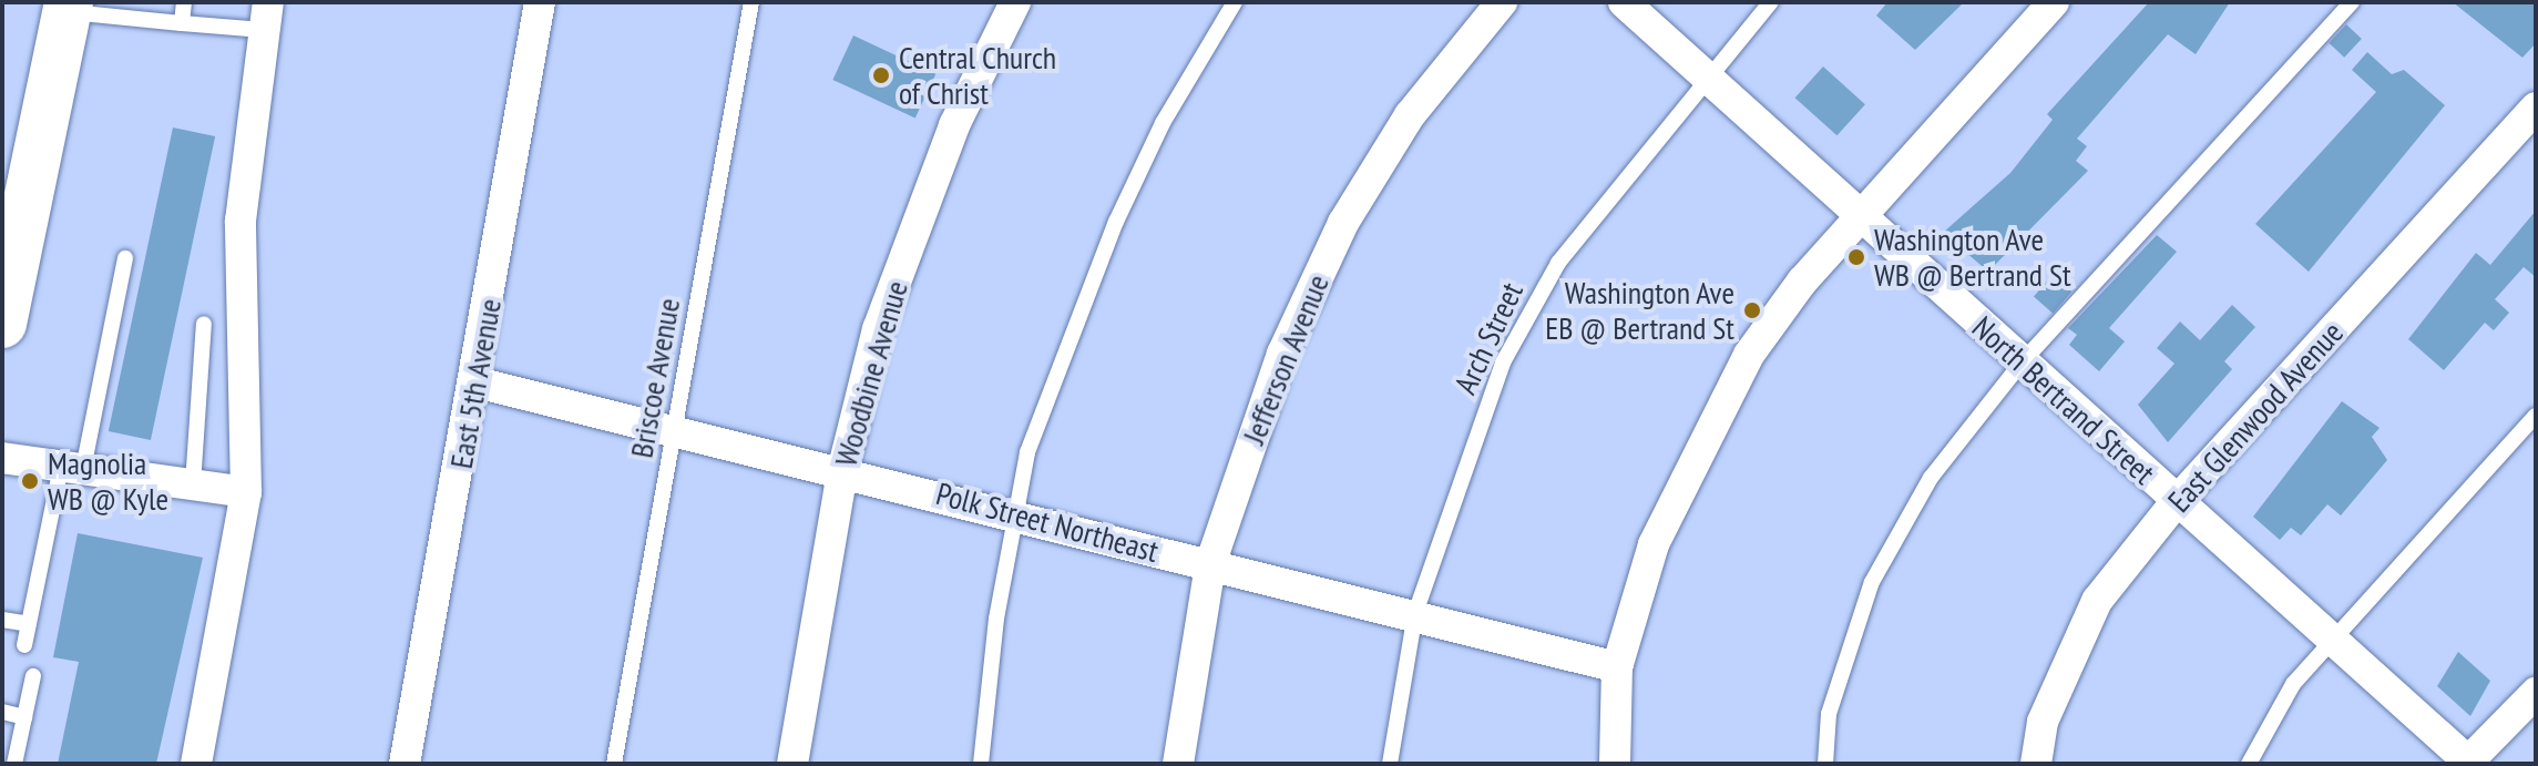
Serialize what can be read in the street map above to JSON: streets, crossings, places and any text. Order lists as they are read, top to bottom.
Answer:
{
  "streets": {
    "street": [
      "Jefferson Avenue",
      "Woodbine Avenue",
      "East 5th Avenue",
      "North Bertrand Street",
      "East Glenwood Avenue",
      "Polk Street Northeast"
    ],
    "lane": ["Arch Street", "Briscoe Avenue"]
  },
  "crossings": [
    ["Arch Street", "North Bertrand Street"],
    ["Arch Street", "Polk Street Northeast"],
    ["Jefferson Avenue", "Polk Street Northeast"],
    ["Woodbine Avenue", "Polk Street Northeast"],
    ["Briscoe Avenue", "Polk Street Northeast"],
    ["East 5th Avenue", "Polk Street Northeast"],
    ["North Bertrand Street", "East Glenwood Avenue"]
  ],
  "places": [
    "Central Church of Christ",
    "Washington Ave WB @ Bertrand St",
    "Washington Ave EB @ Bertrand St",
    "Magnolia WB @ Kyle"
  ]
}
